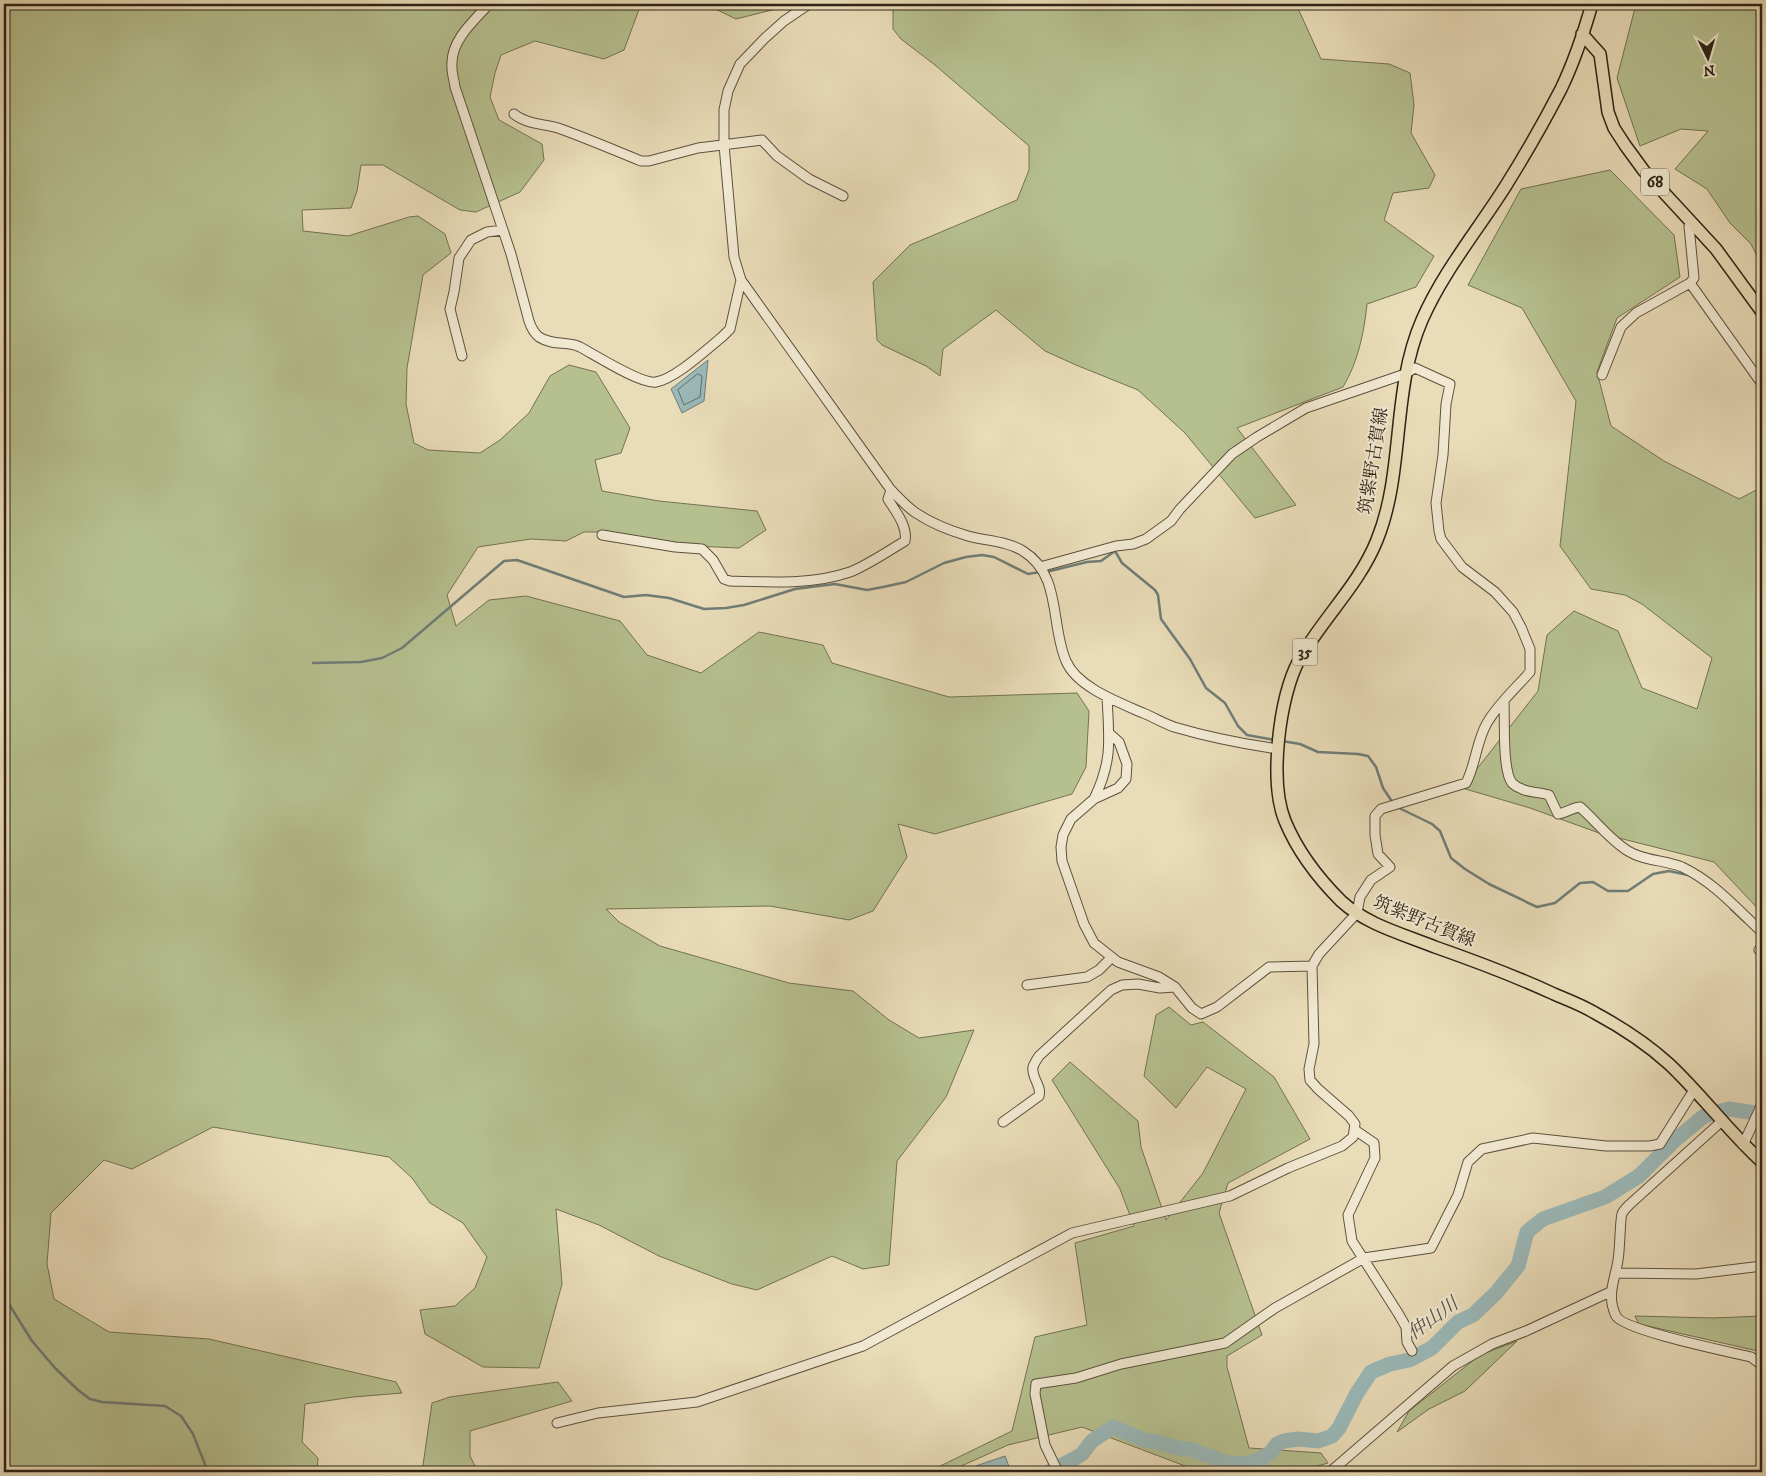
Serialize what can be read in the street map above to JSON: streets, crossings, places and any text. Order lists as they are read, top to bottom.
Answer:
{
  "streets": {
    "main road": ["68", "筑紫野古賀線", "35"]
  },
  "crossings": [
    ["68", "筑紫野古賀線"]
  ],
  "water": ["仲山川"],
  "north": "bottom"
}
